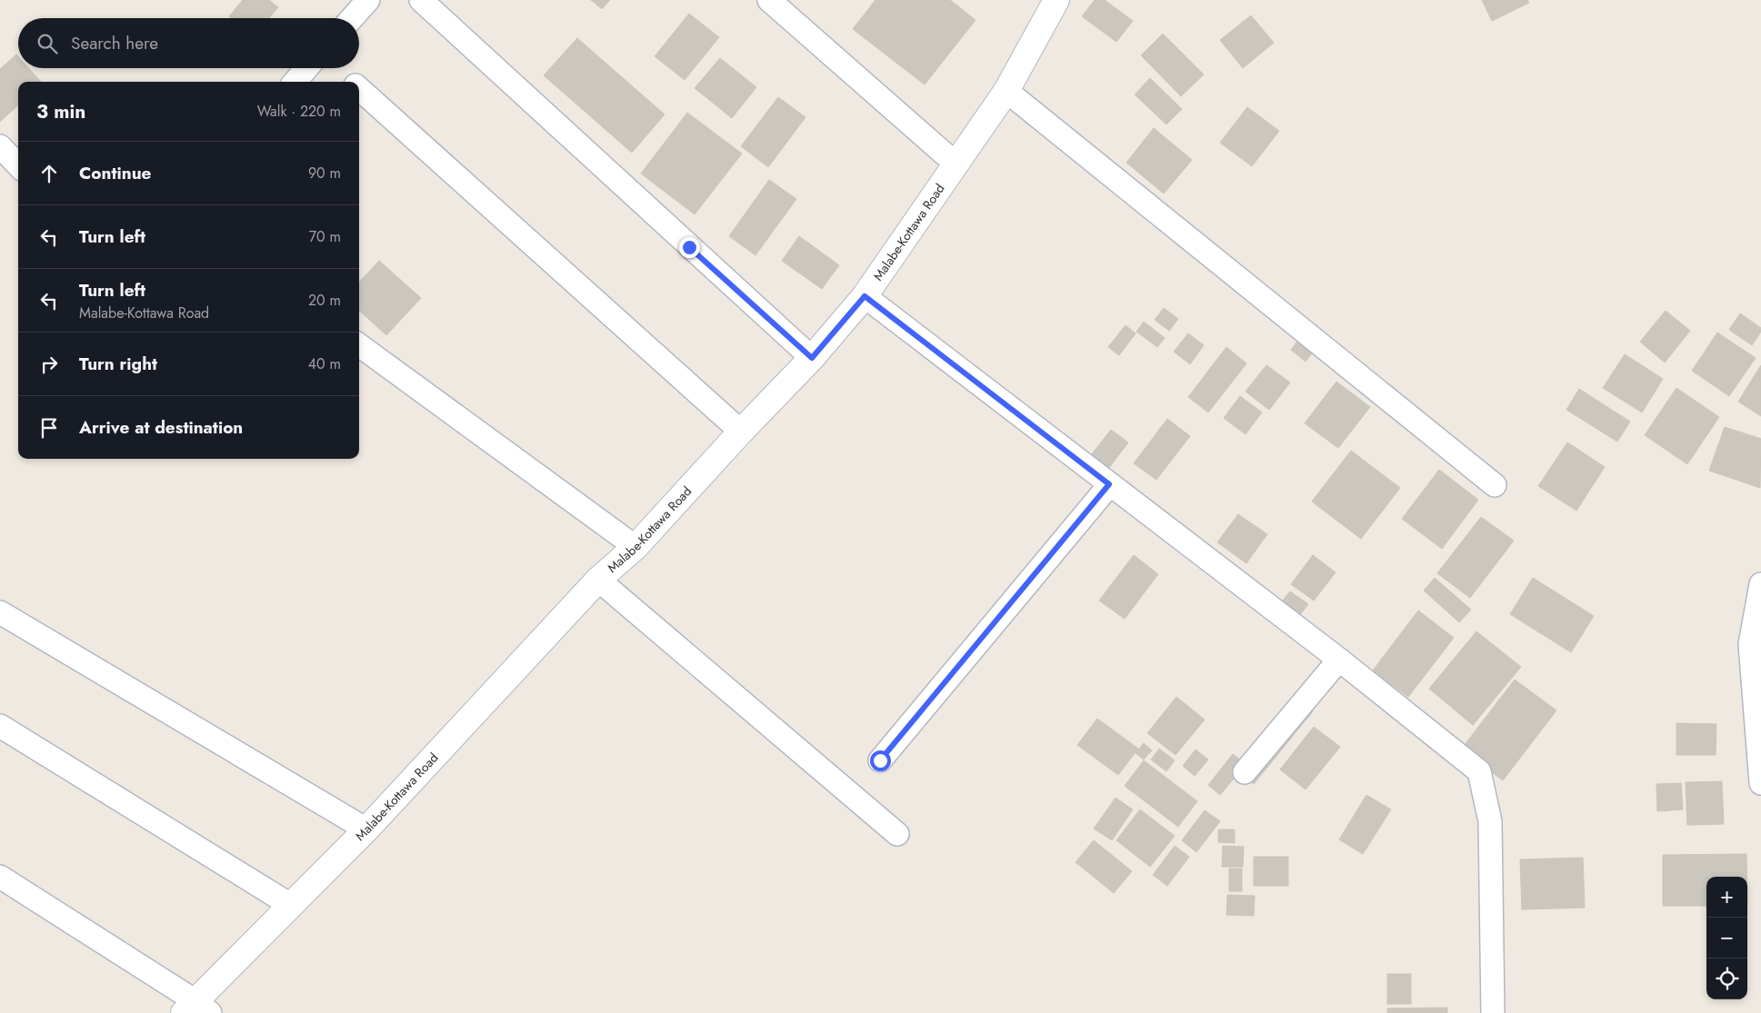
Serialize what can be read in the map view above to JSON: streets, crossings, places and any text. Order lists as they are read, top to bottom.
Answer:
{
  "streets": {
    "main road": ["Malabe-Kottawa Road"]
  },
  "page": {
    "search": "Search here",
    "heading": ["3 min", "Walk · 220 m"],
    "list": [
      ["Continue", "90 m"],
      ["Turn left", "70 m"],
      ["Turn left", "Malabe-Kottawa Road", "20 m"],
      ["Turn right", "40 m"],
      "Arrive at destination"
    ],
    "map_buttons": ["+", "−"]
  }
}
